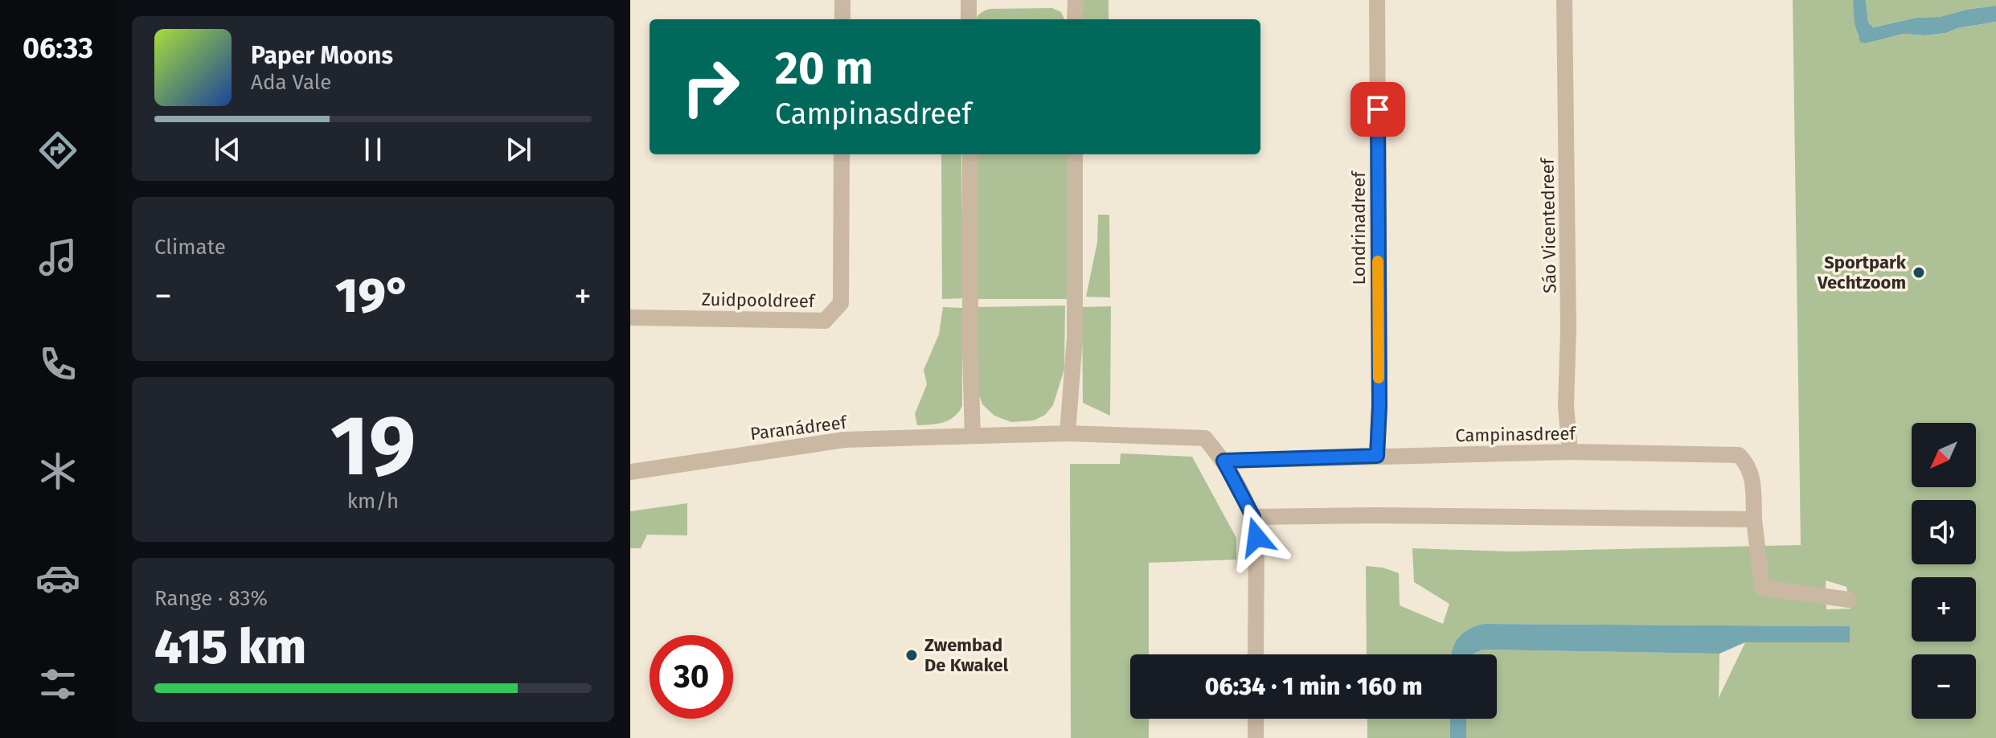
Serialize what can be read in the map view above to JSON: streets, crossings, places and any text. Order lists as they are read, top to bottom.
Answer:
{
  "streets": {
    "street": [
      "Sáo Vicentedreef",
      "Londrinadreef",
      "Zuidpooldreef",
      "Paranádreef",
      "Campinasdreef"
    ]
  },
  "crossings": [
    ["Sáo Vicentedreef", "Campinasdreef"],
    ["Londrinadreef", "Campinasdreef"],
    ["Paranádreef", "Campinasdreef"]
  ],
  "places": ["Sportpark Vechtzoom", "Zwembad De Kwakel"],
  "north": "bottom left",
  "page": {
    "tabs": "06:33",
    "turn": ["20 m", "Campinasdreef"],
    "song": ["Paper Moons", "Ada Vale"],
    "tile": [
      "Climate",
      ["19", "km/h"],
      ["Range · 83%", "415 km"]
    ],
    "heat": ["−", "19°", "+"],
    "map_buttons": ["+", "−"],
    "limit": "30",
    "trip": "06:34 · 1 min · 160 m"
  }
}
